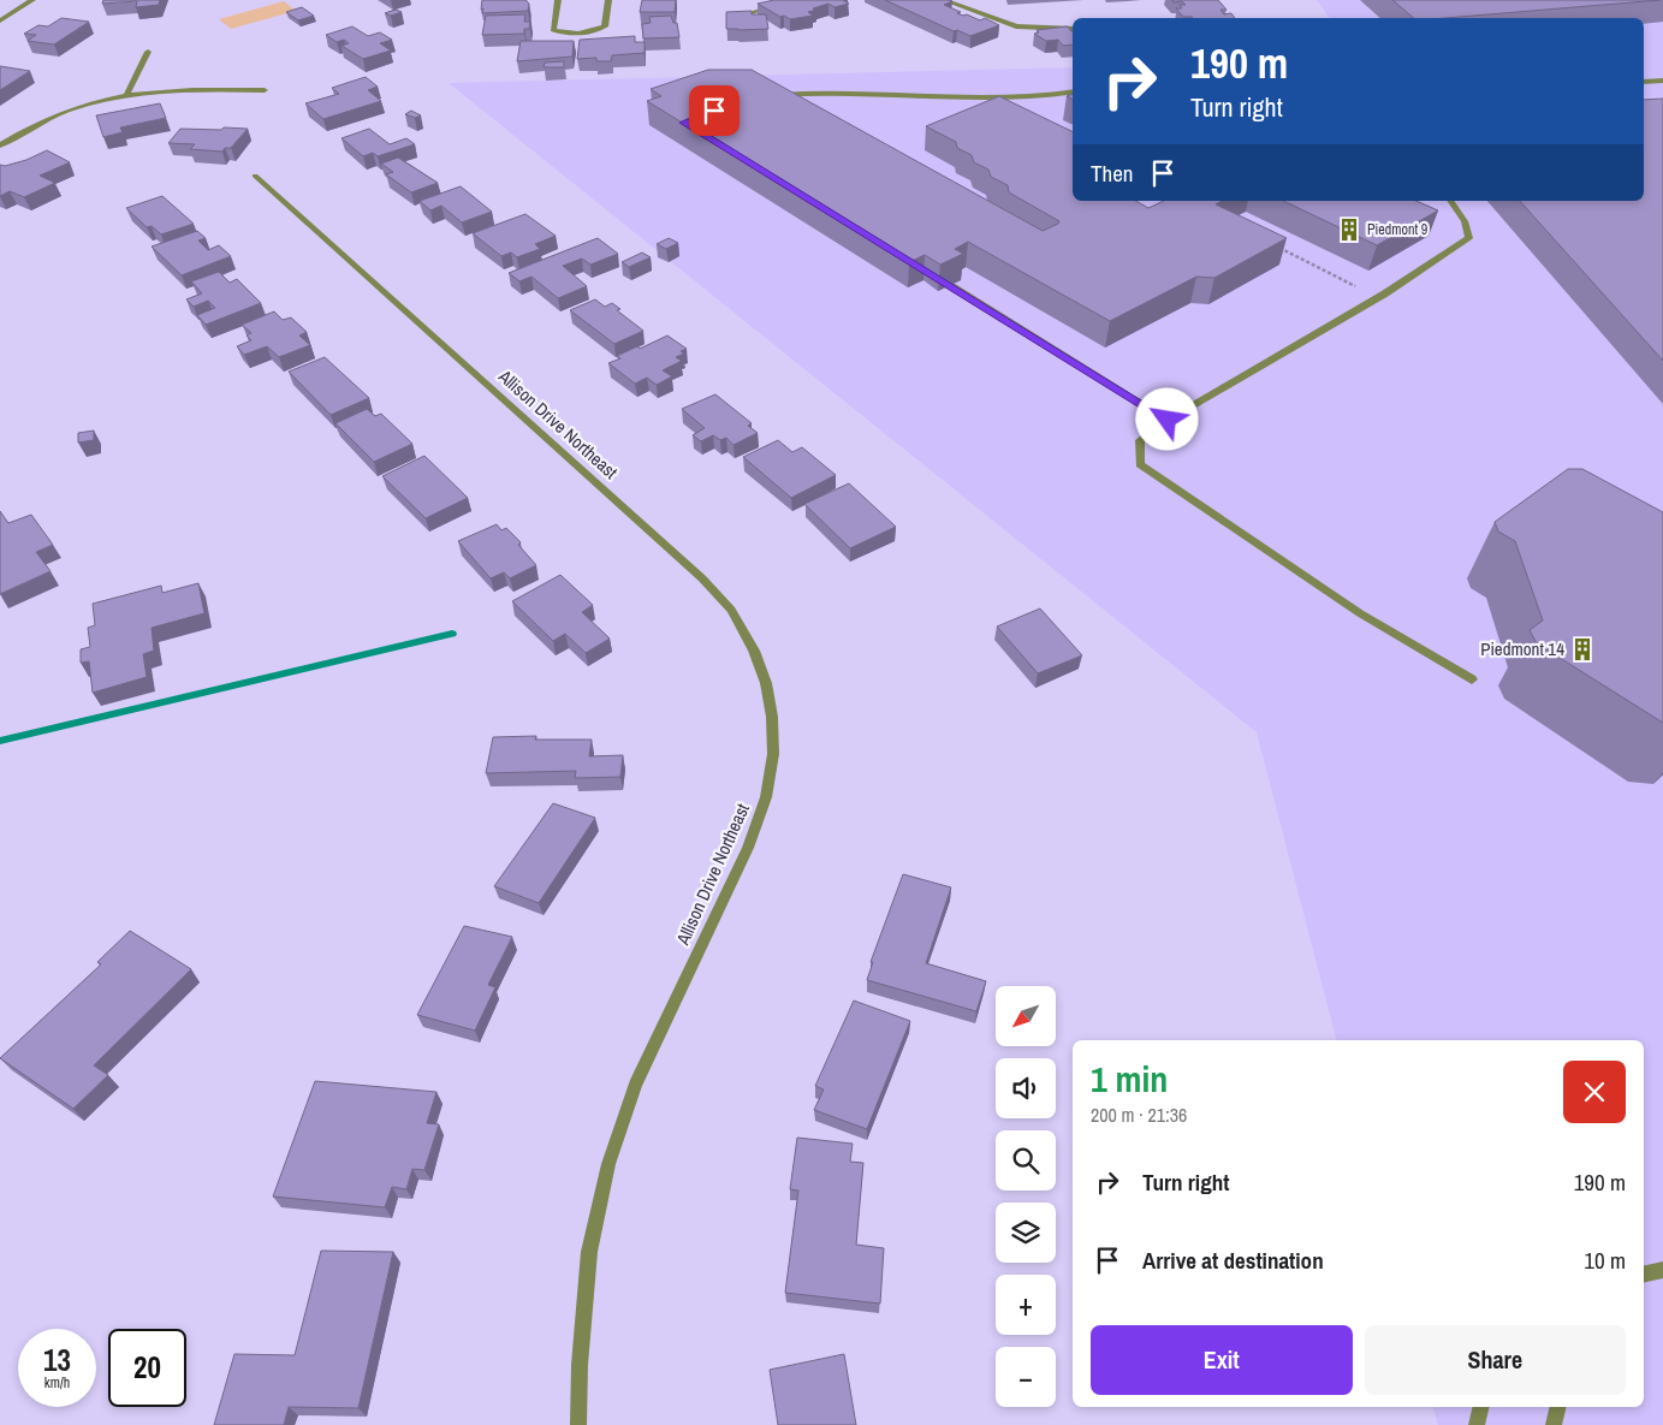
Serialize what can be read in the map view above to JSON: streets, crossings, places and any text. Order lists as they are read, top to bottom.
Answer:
{
  "streets": {
    "street": ["Allison Drive Northeast"]
  },
  "places": {
    "building": ["Piedmont 9", "Piedmont 14"]
  },
  "north": "bottom left",
  "page": {
    "turn": ["190 m", "Turn right"],
    "then": "Then",
    "map_buttons": ["+", "−"],
    "heading": ["1 min", "200 m · 21:36"],
    "list": [
      {
        "name": "Turn right",
        "value": "190 m"
      },
      {
        "name": "Arrive at destination",
        "value": "10 m"
      }
    ],
    "buttons": ["Exit", "Share"],
    "speed": "13 km/h",
    "limit": "20"
  }
}
